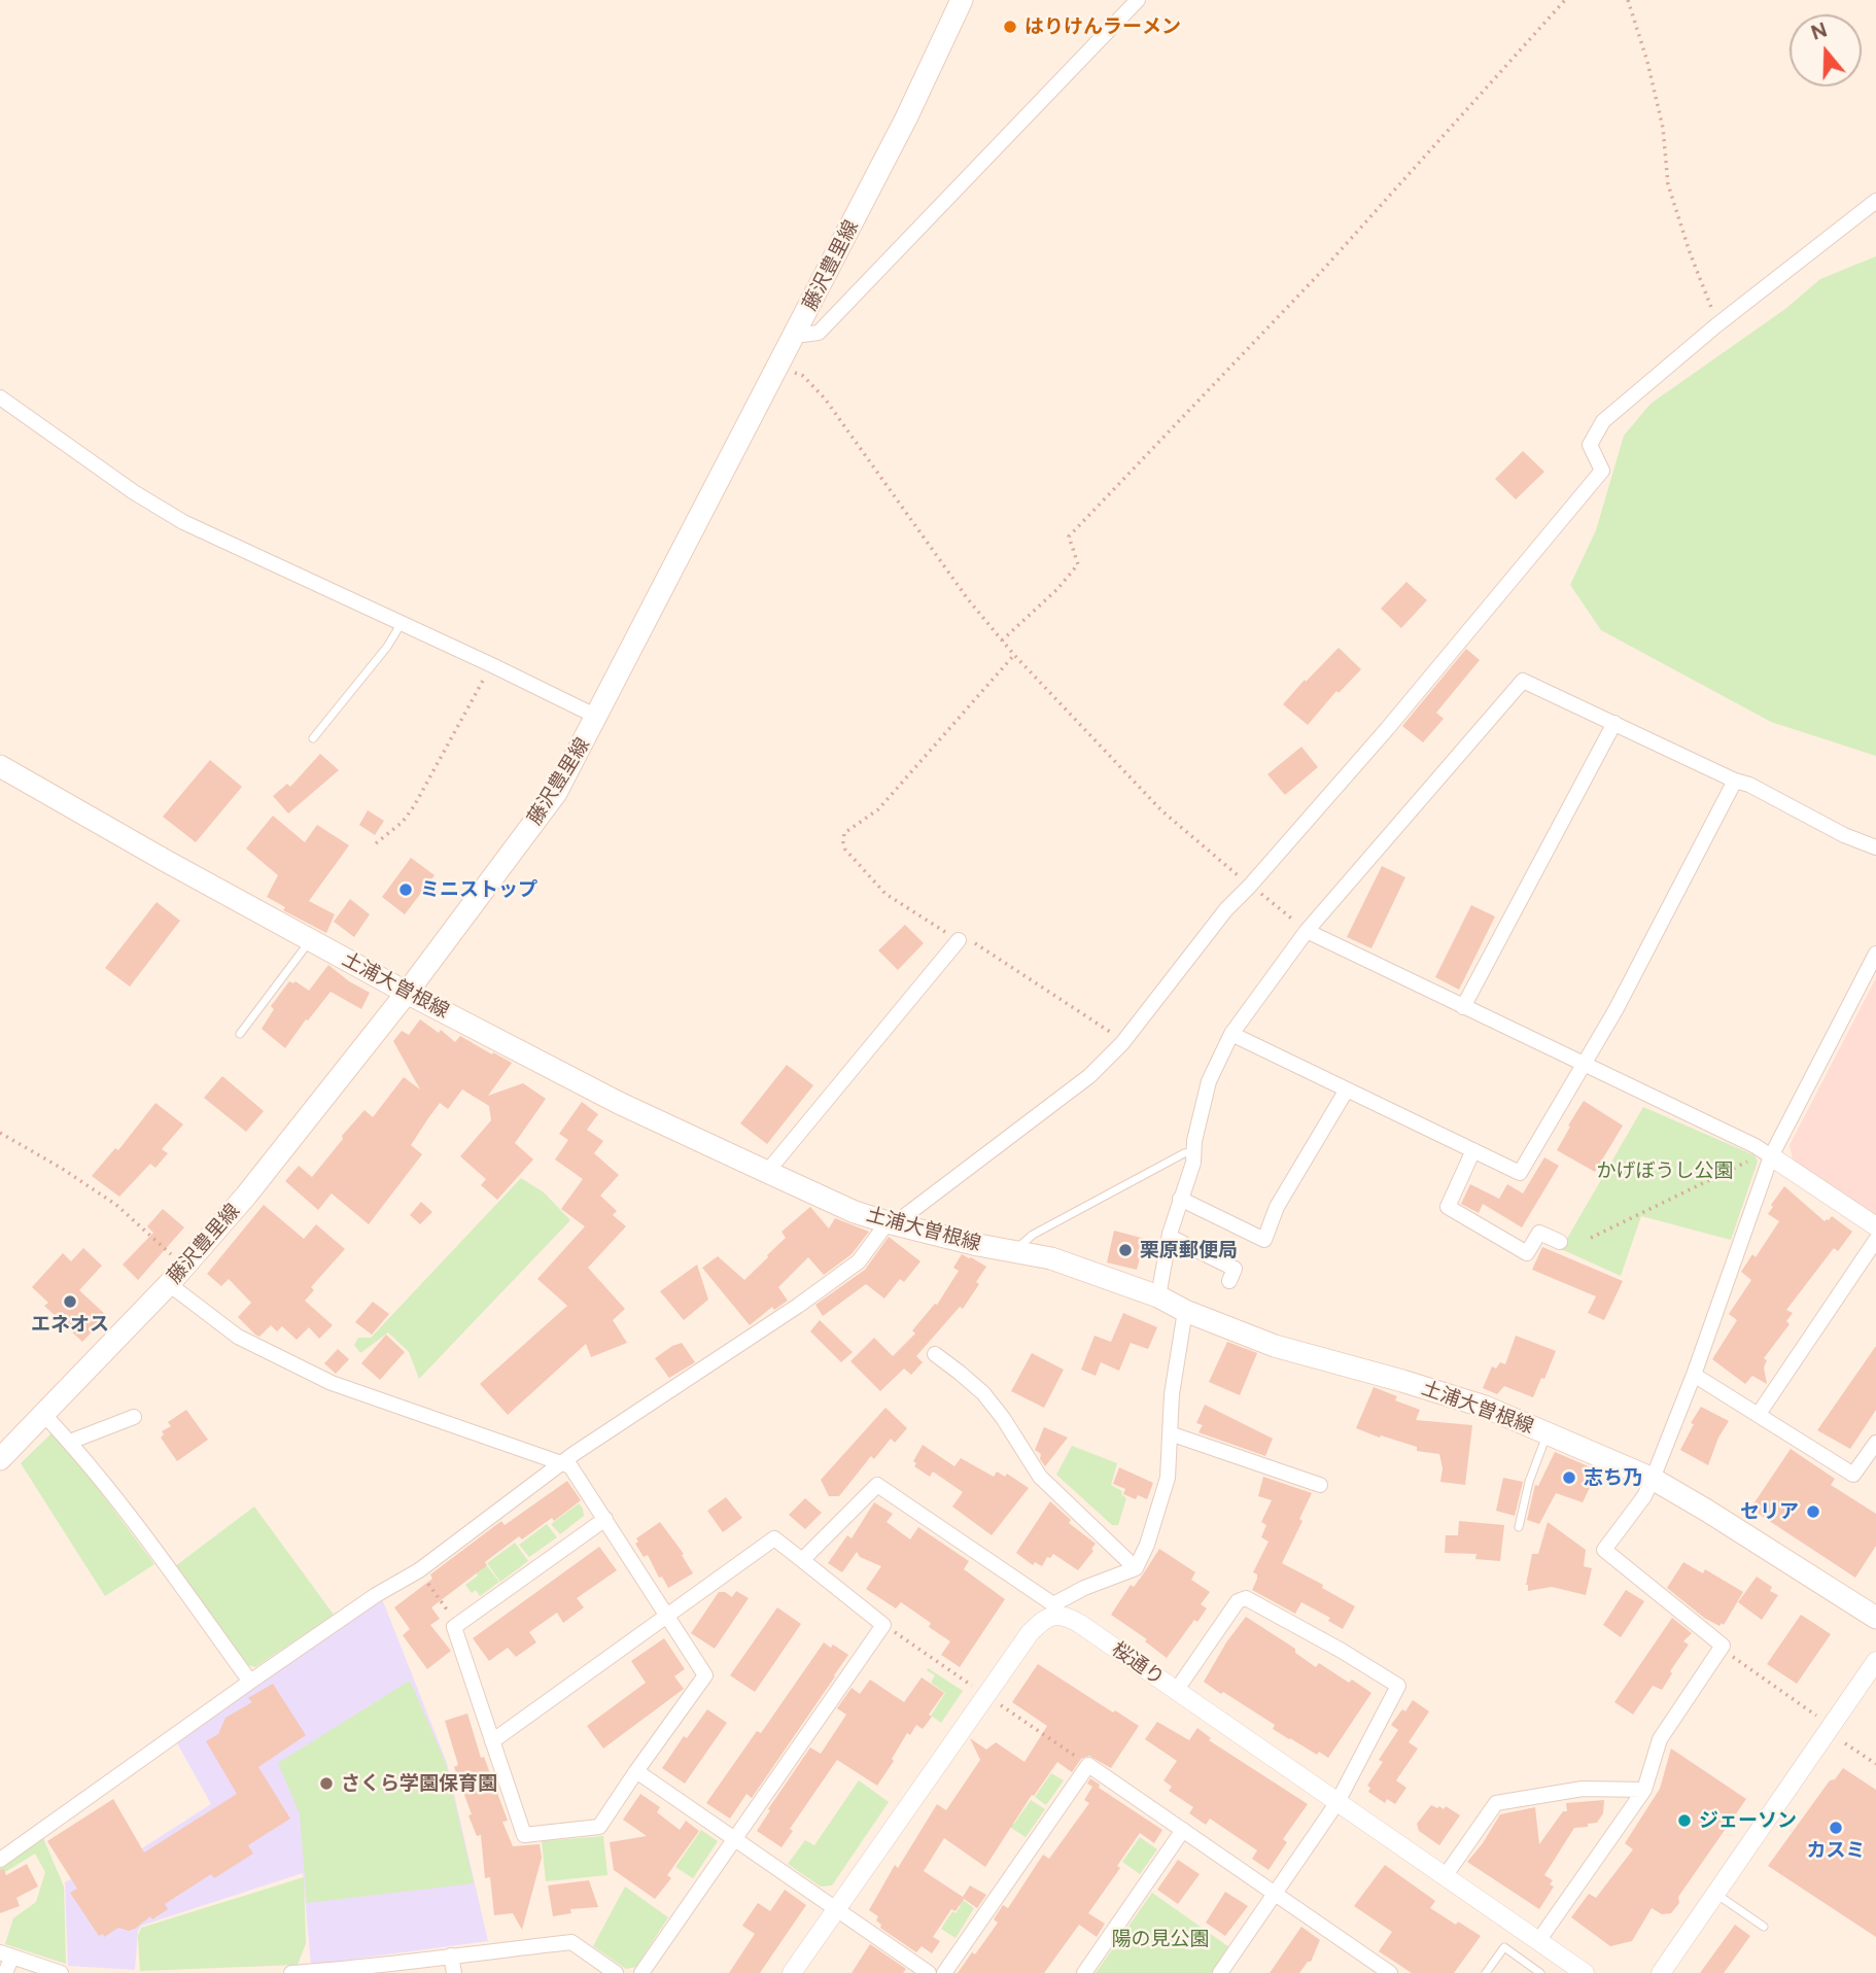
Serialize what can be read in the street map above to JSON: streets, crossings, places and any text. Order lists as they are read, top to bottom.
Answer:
{
  "streets": {
    "main road": ["藤沢豊里線", "土浦大曽根線"],
    "street": ["桜通り"]
  },
  "crossings": [
    ["藤沢豊里線", "土浦大曽根線"]
  ],
  "parks": ["かげぼうし公園", "陽の見公園"],
  "places": [
    "はりけんラーメン",
    "ミニストップ",
    "栗原郵便局",
    "エネオス",
    "志ち乃",
    "セリア",
    "さくら学園保育園",
    "ジェーソン",
    "カスミ"
  ],
  "north": "top"
}
